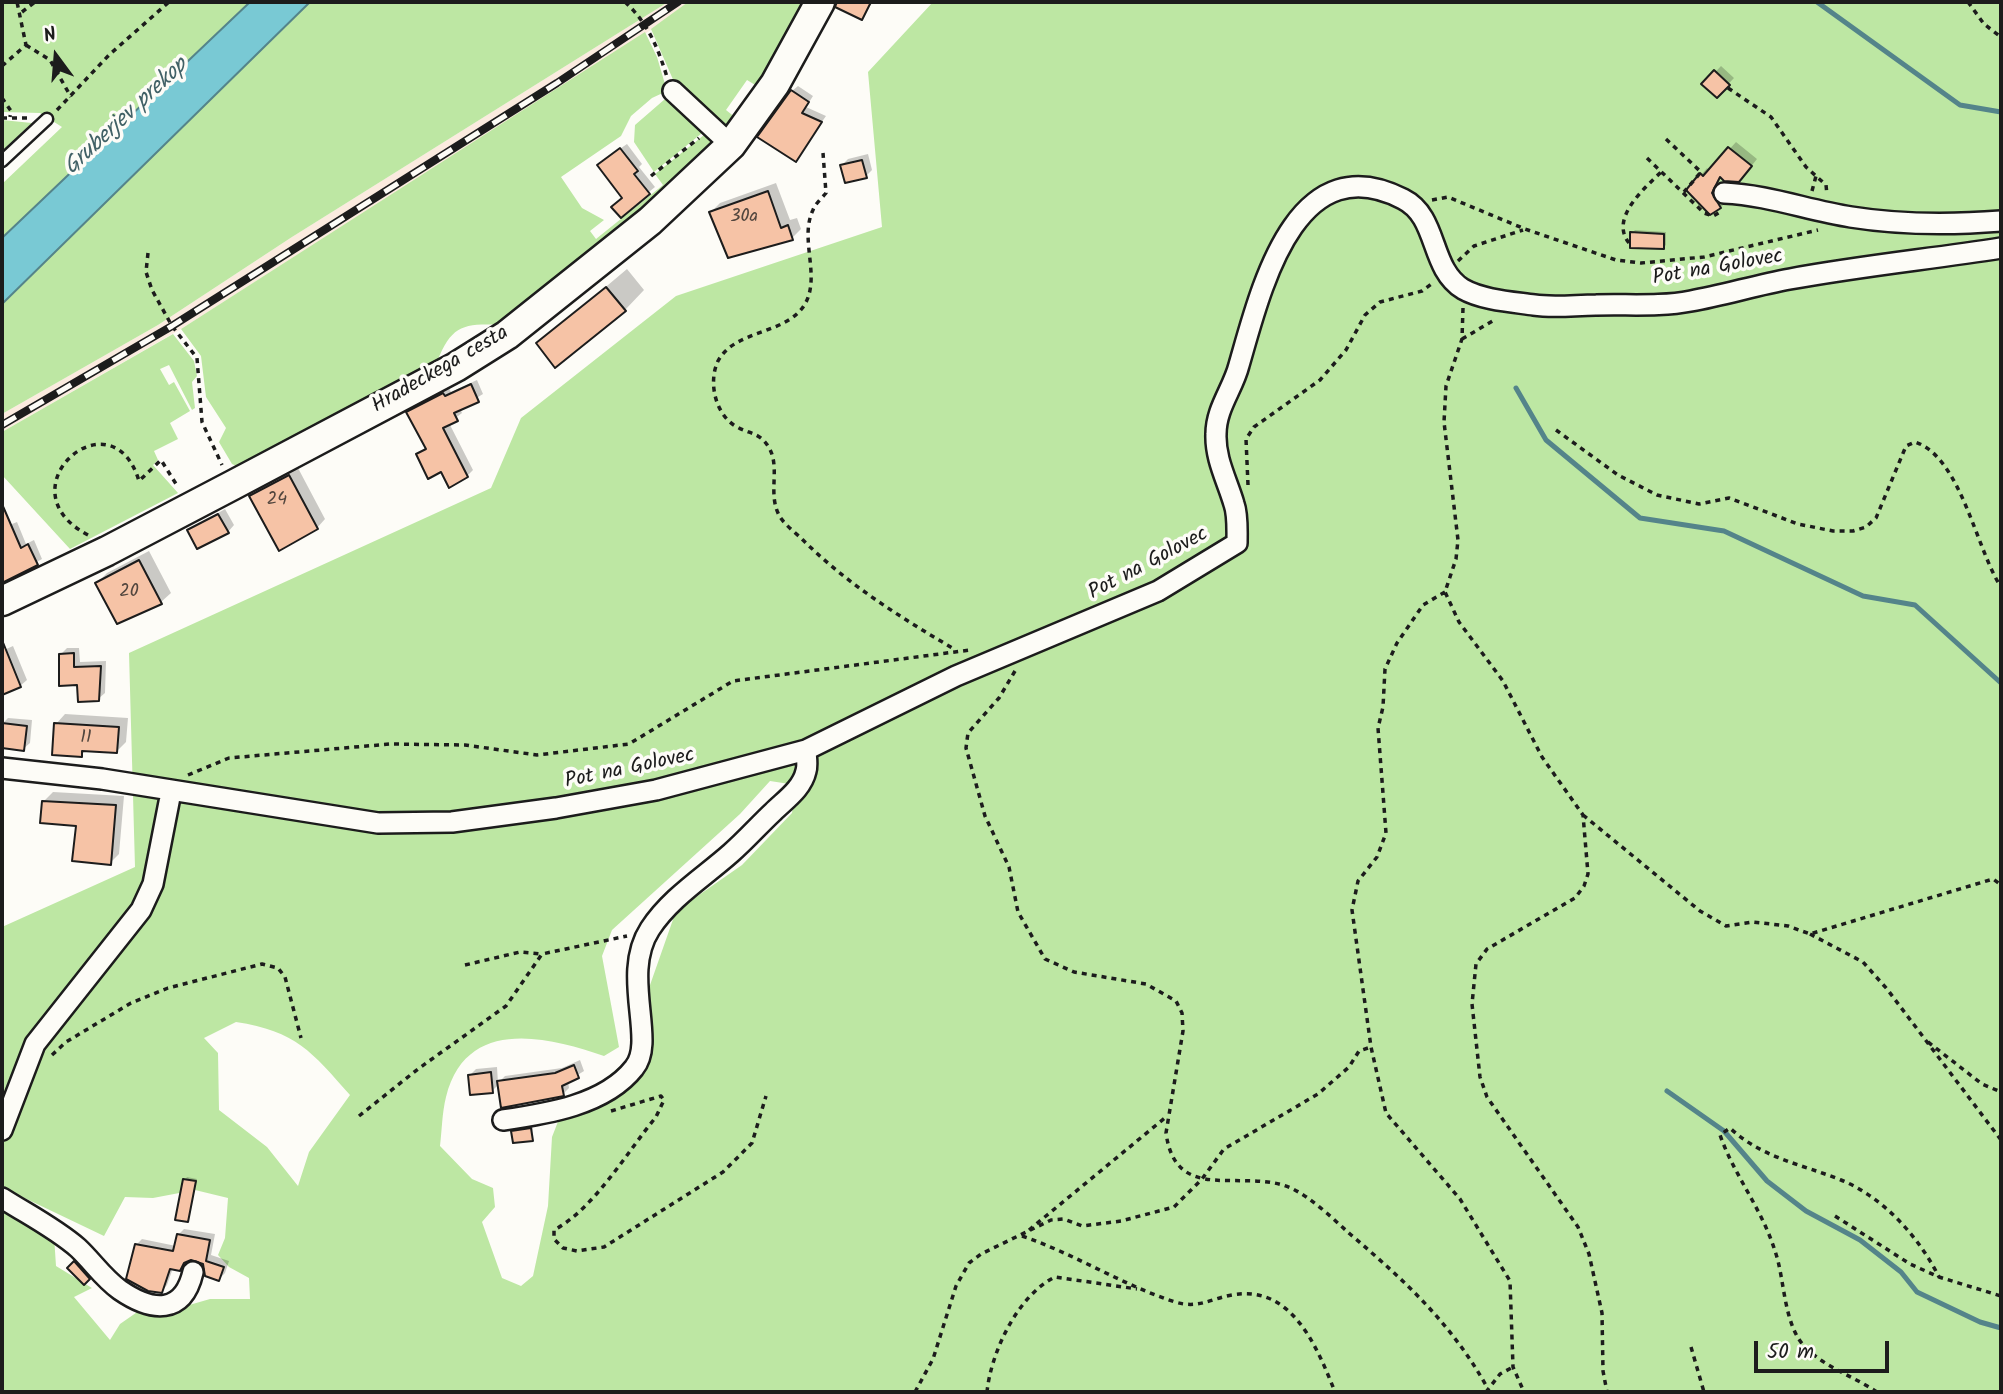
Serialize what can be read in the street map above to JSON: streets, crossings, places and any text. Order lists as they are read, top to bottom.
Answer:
{
  "streets": {
    "street": ["Pot na Golovec", "Hradeckega cesta"]
  },
  "water": ["Gruberjev prekop"],
  "house_numbers": [
    "30a",
    "24",
    "20",
    "11"
  ],
  "scale_bar": "50 m",
  "north": "top"
}
